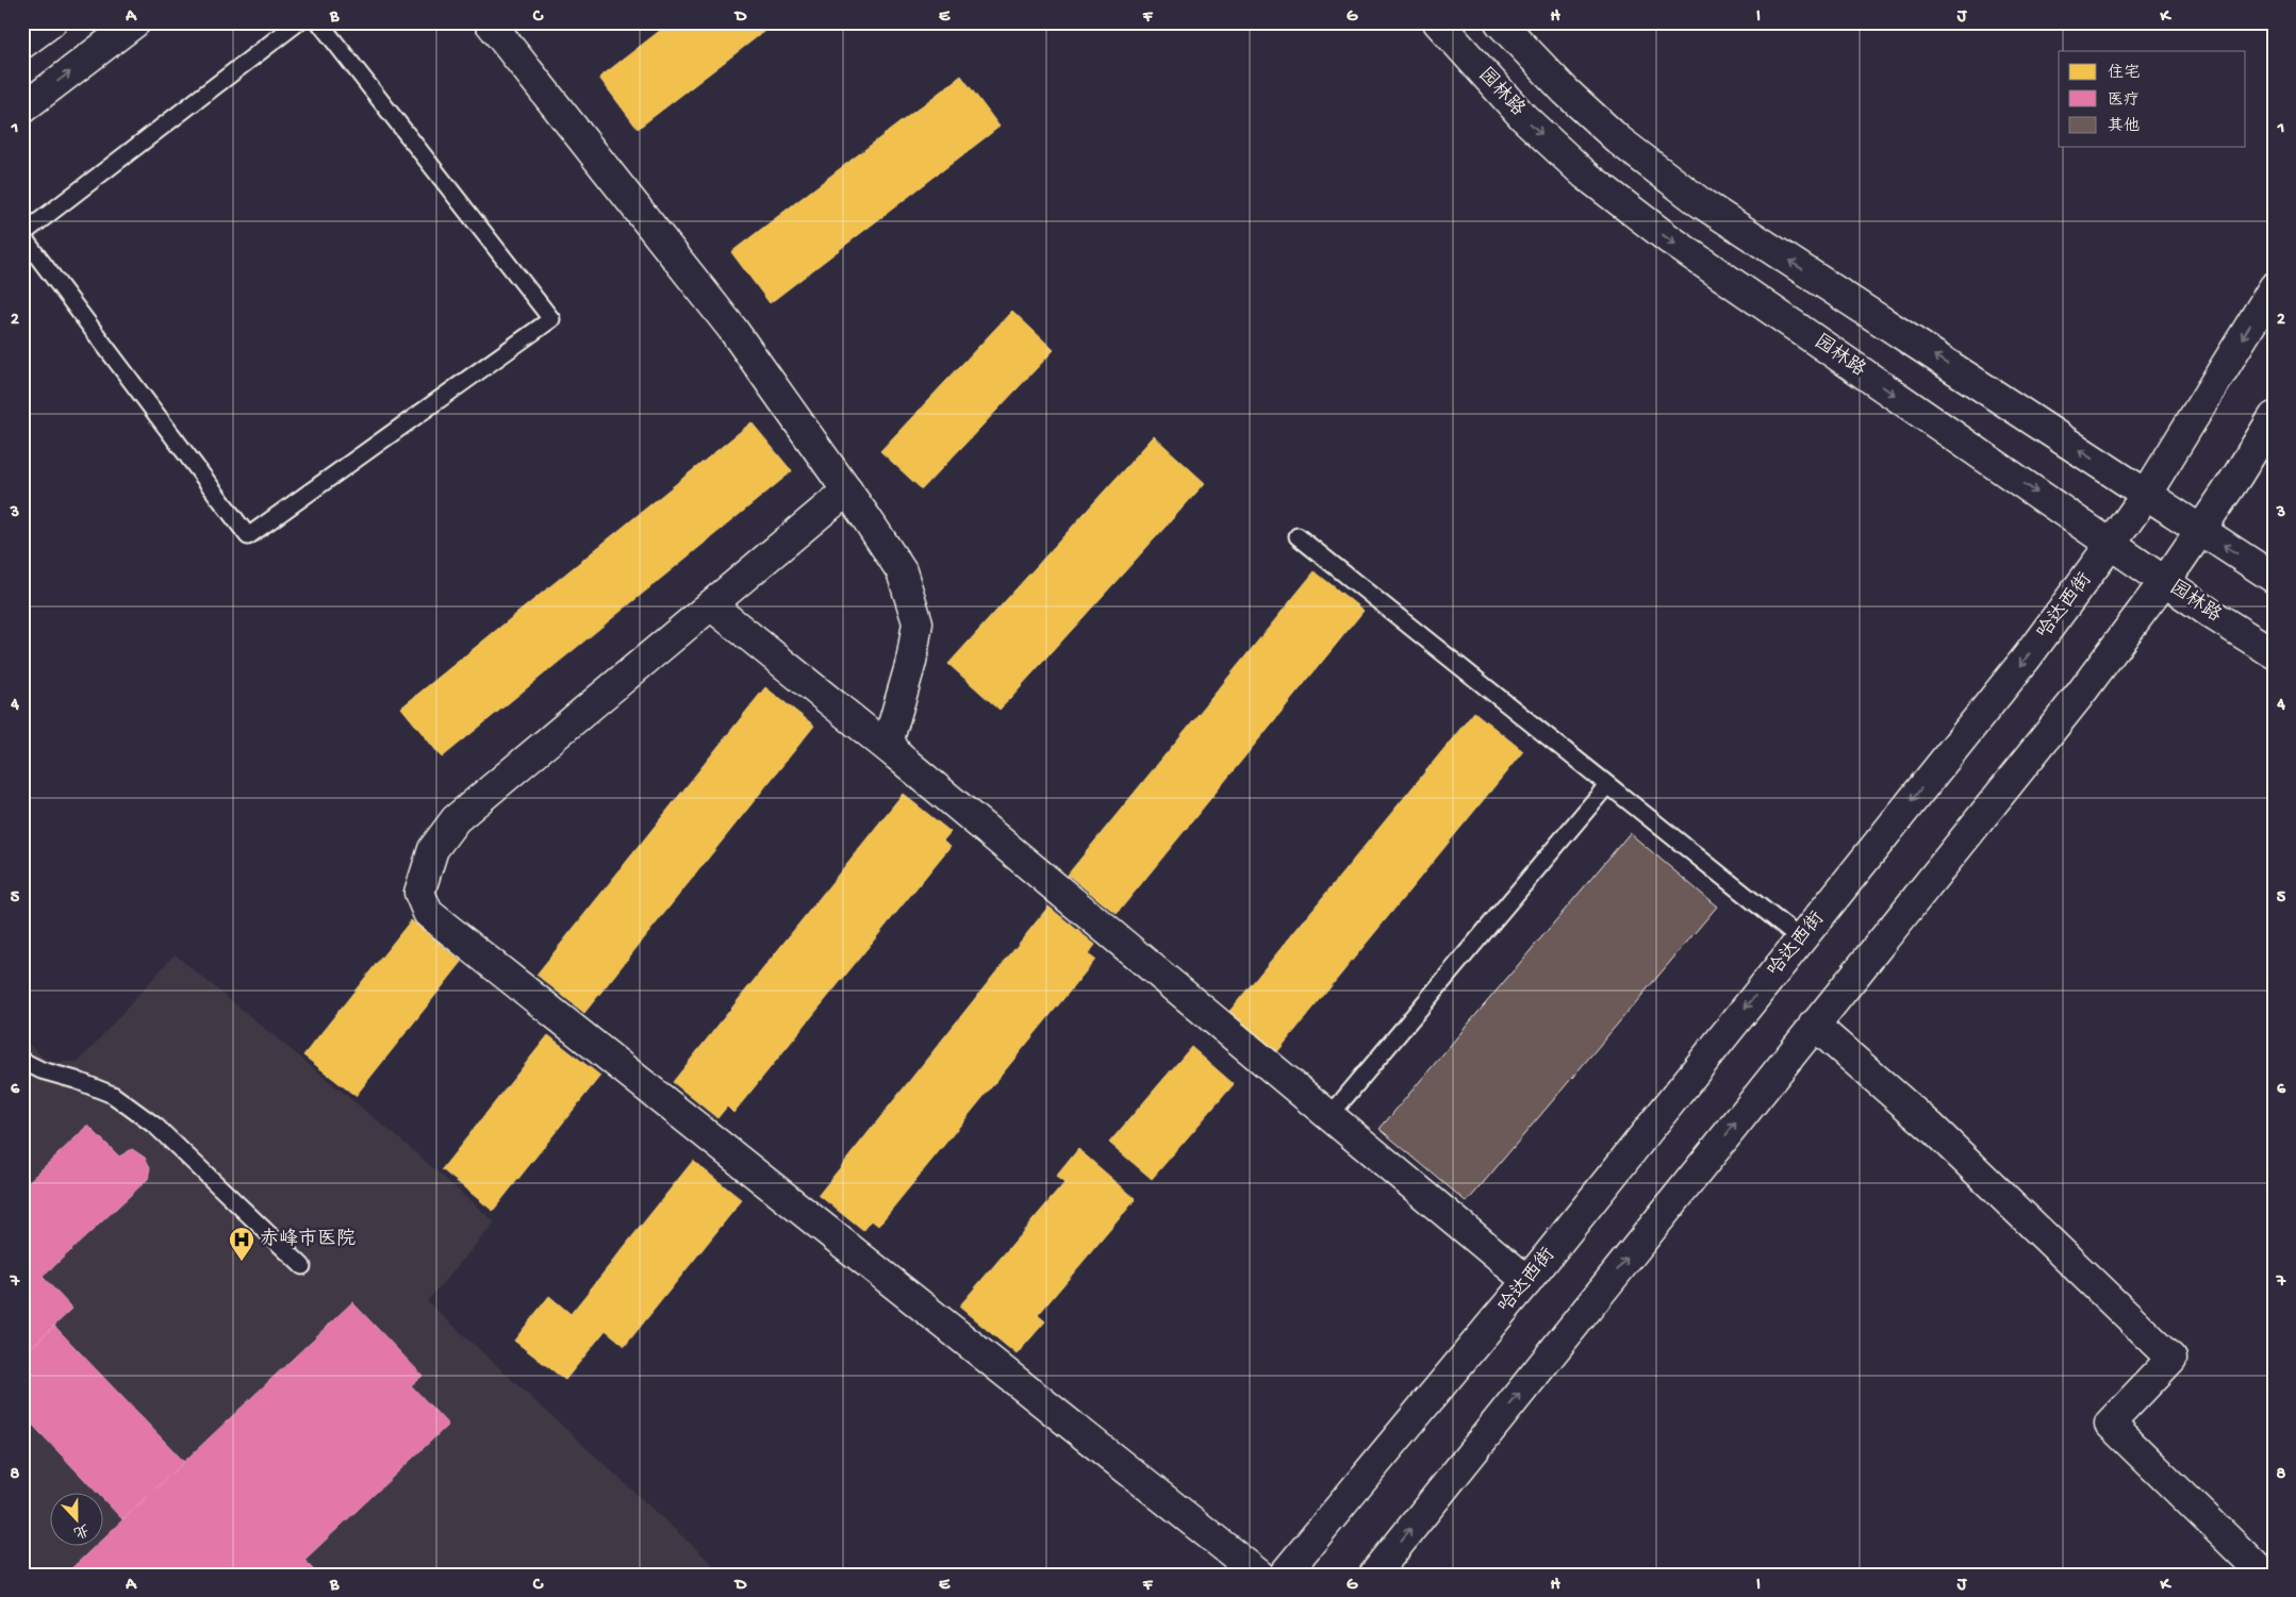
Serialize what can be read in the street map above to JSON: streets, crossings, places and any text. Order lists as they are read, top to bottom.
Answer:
{
  "streets": {
    "street": ["园林路", "哈达西街"]
  },
  "crossings": [
    ["园林路", "哈达西街"]
  ],
  "places": {
    "hospital": ["赤峰市医院"]
  },
  "legend": ["住宅", "医疗", "其他"],
  "north": "bottom",
  "grid": {
    "columns": [
      "A",
      "B",
      "C",
      "D",
      "E",
      "F",
      "G",
      "H",
      "I",
      "J",
      "K"
    ],
    "rows": [
      "1",
      "2",
      "3",
      "4",
      "5",
      "6",
      "7",
      "8"
    ]
  }
}
